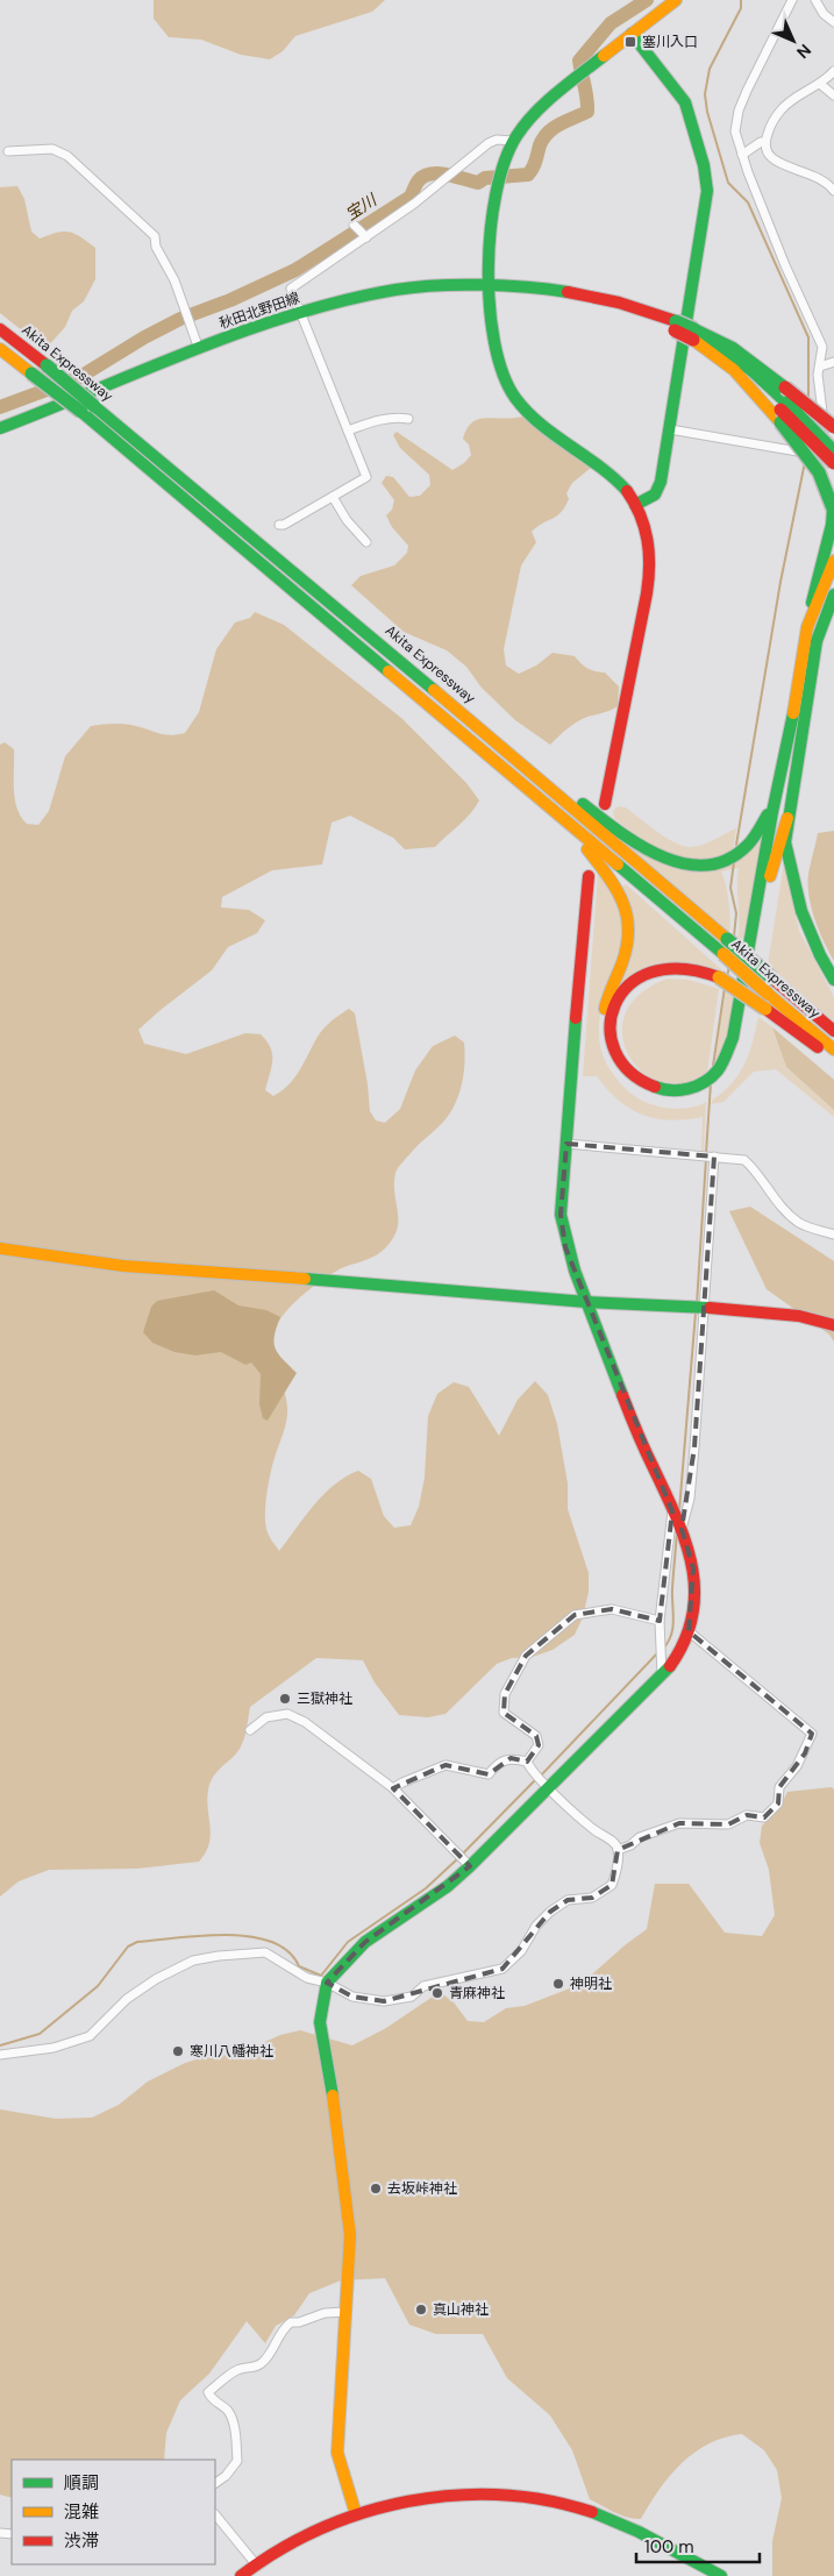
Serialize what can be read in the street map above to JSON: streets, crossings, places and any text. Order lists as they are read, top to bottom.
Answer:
{
  "streets": {
    "main road": ["秋田北野田線", "Akita Expressway"]
  },
  "water": ["宝川"],
  "places": {
    "transit": ["塞川入口"],
    "other": [
      "三獄神社",
      "神明社",
      "青麻神社",
      "寒川八幡神社",
      "去坂峠神社",
      "真山神社"
    ]
  },
  "legend": ["順調", "混雑", "渋滞"],
  "scale_bar": "100 m",
  "north": "bottom right"
}
